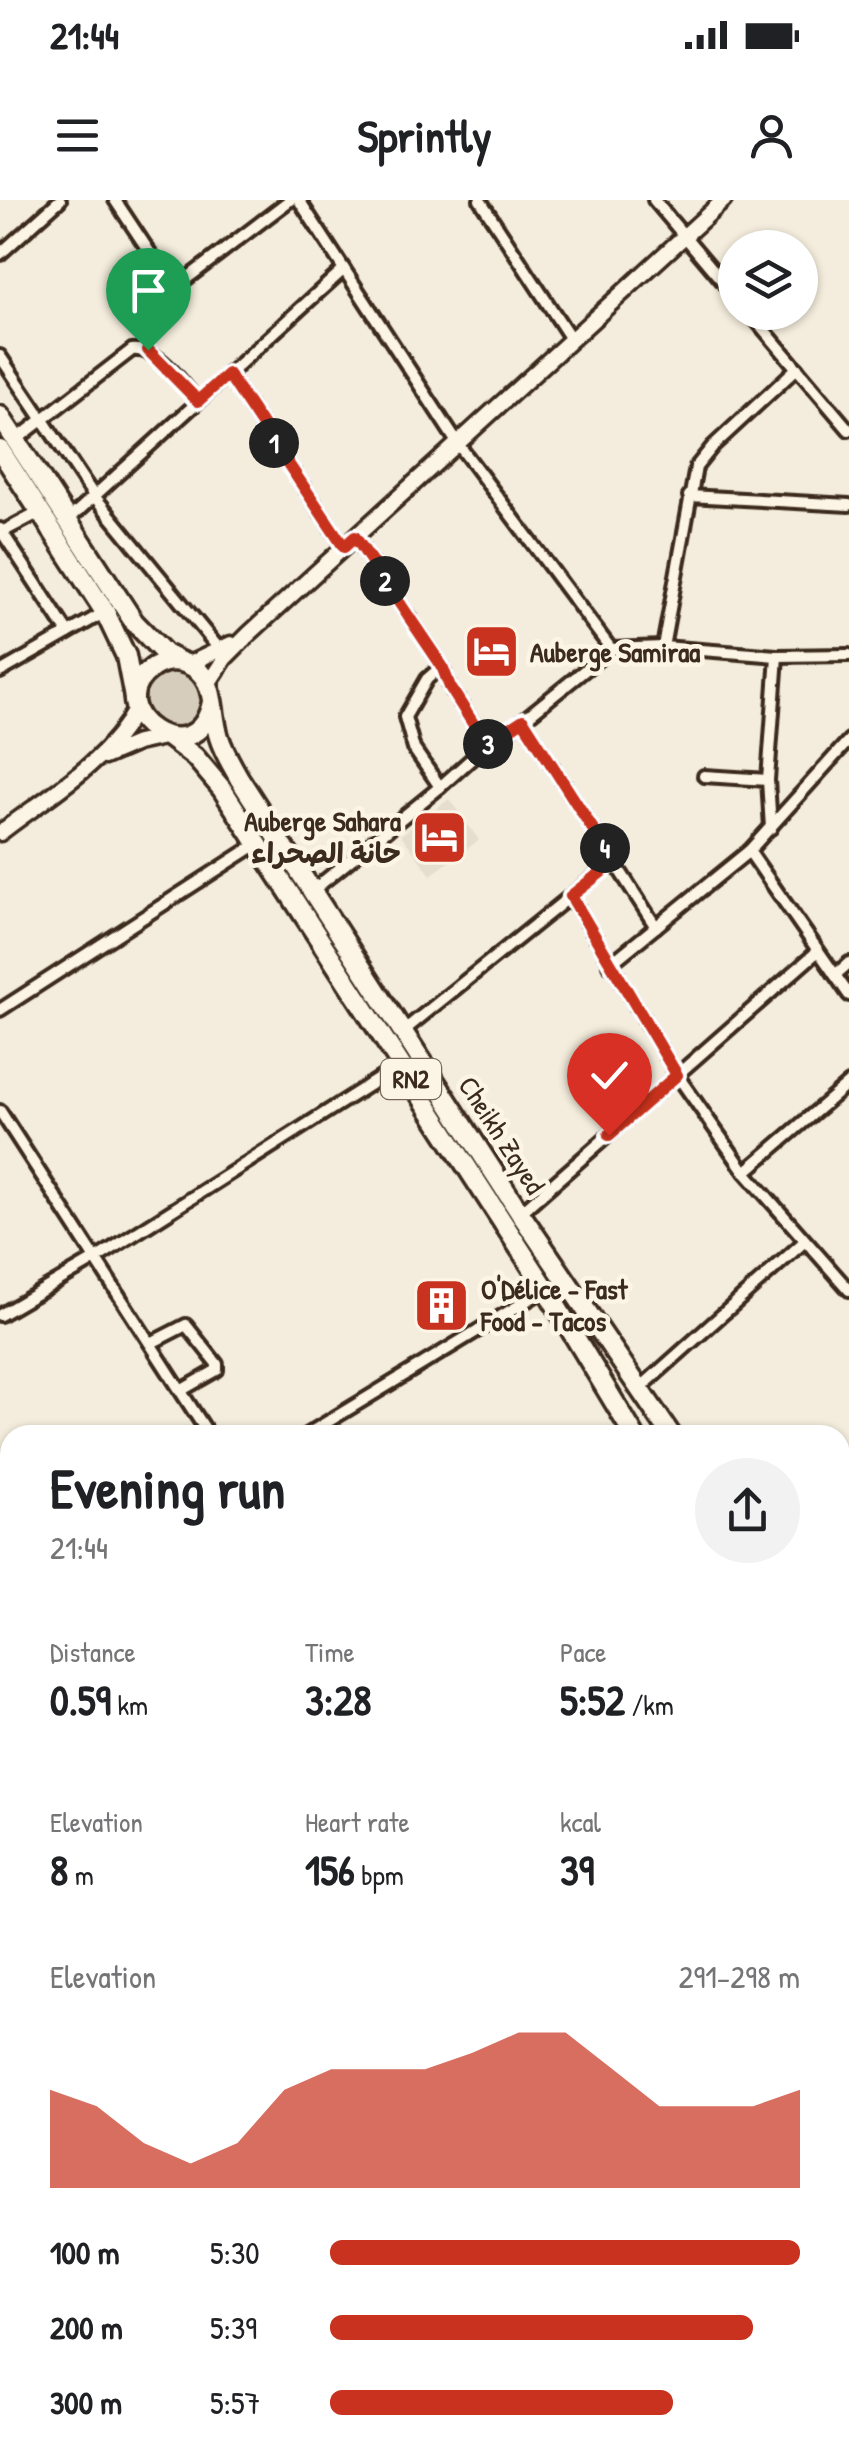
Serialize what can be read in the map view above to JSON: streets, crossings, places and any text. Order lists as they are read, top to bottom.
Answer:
{
  "streets": {
    "highway": ["RN2", "Cheikh Zayed"]
  },
  "places": {
    "hotel": ["Auberge Samiraa", "Auberge Sahara حانة الصحراء"],
    "building": ["O'Délice - Fast Food - Tacos"]
  },
  "page": {
    "status": "21:44",
    "header": "Sprintly",
    "pins": [
      "1",
      "2",
      "3",
      "4"
    ],
    "heading": ["Evening run", "21:44"],
    "stats": [
      ["Distance", "0.59 km"],
      ["Time", "3:28"],
      ["Pace", "5:52 /km"],
      ["Elevation", "8 m"],
      ["Heart rate", "156 bpm"],
      ["kcal", "39"]
    ],
    "chart": ["Elevation", "291–298 m"],
    "list": [
      {
        "name": "100 m",
        "note": "5:30"
      },
      {
        "name": "200 m",
        "note": "5:39"
      },
      {
        "name": "300 m",
        "note": "5:57"
      }
    ]
  }
}
